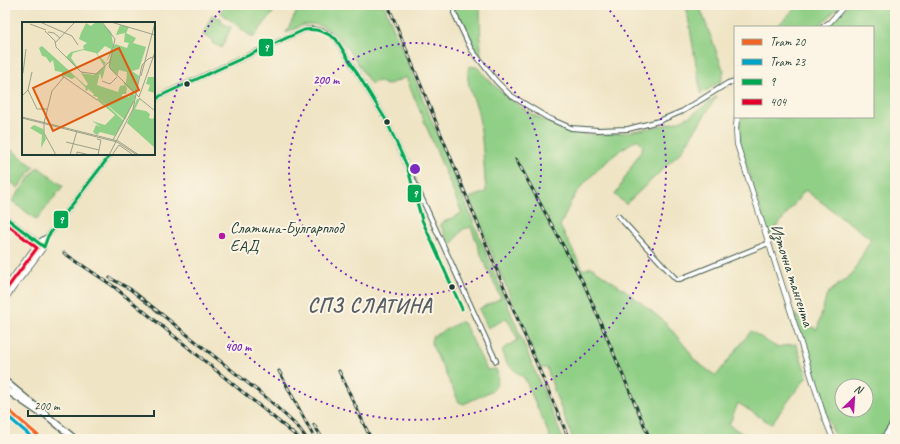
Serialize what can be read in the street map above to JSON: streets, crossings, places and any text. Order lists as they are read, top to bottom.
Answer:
{
  "streets": {
    "street": ["Източна тангента"]
  },
  "districts": ["СПЗ СЛАТИНА"],
  "places": ["Слатина-Булгарплод ЕАД"],
  "lines": [
    "transit line 9",
    "transit line 404",
    "tram line 20",
    "tram line 23"
  ],
  "legend": [
    "Tram 20",
    "Tram 23",
    "9",
    "404"
  ],
  "scale_bar": "200 m",
  "north": "top right",
  "rings": ["200 m", "400 m"]
}
